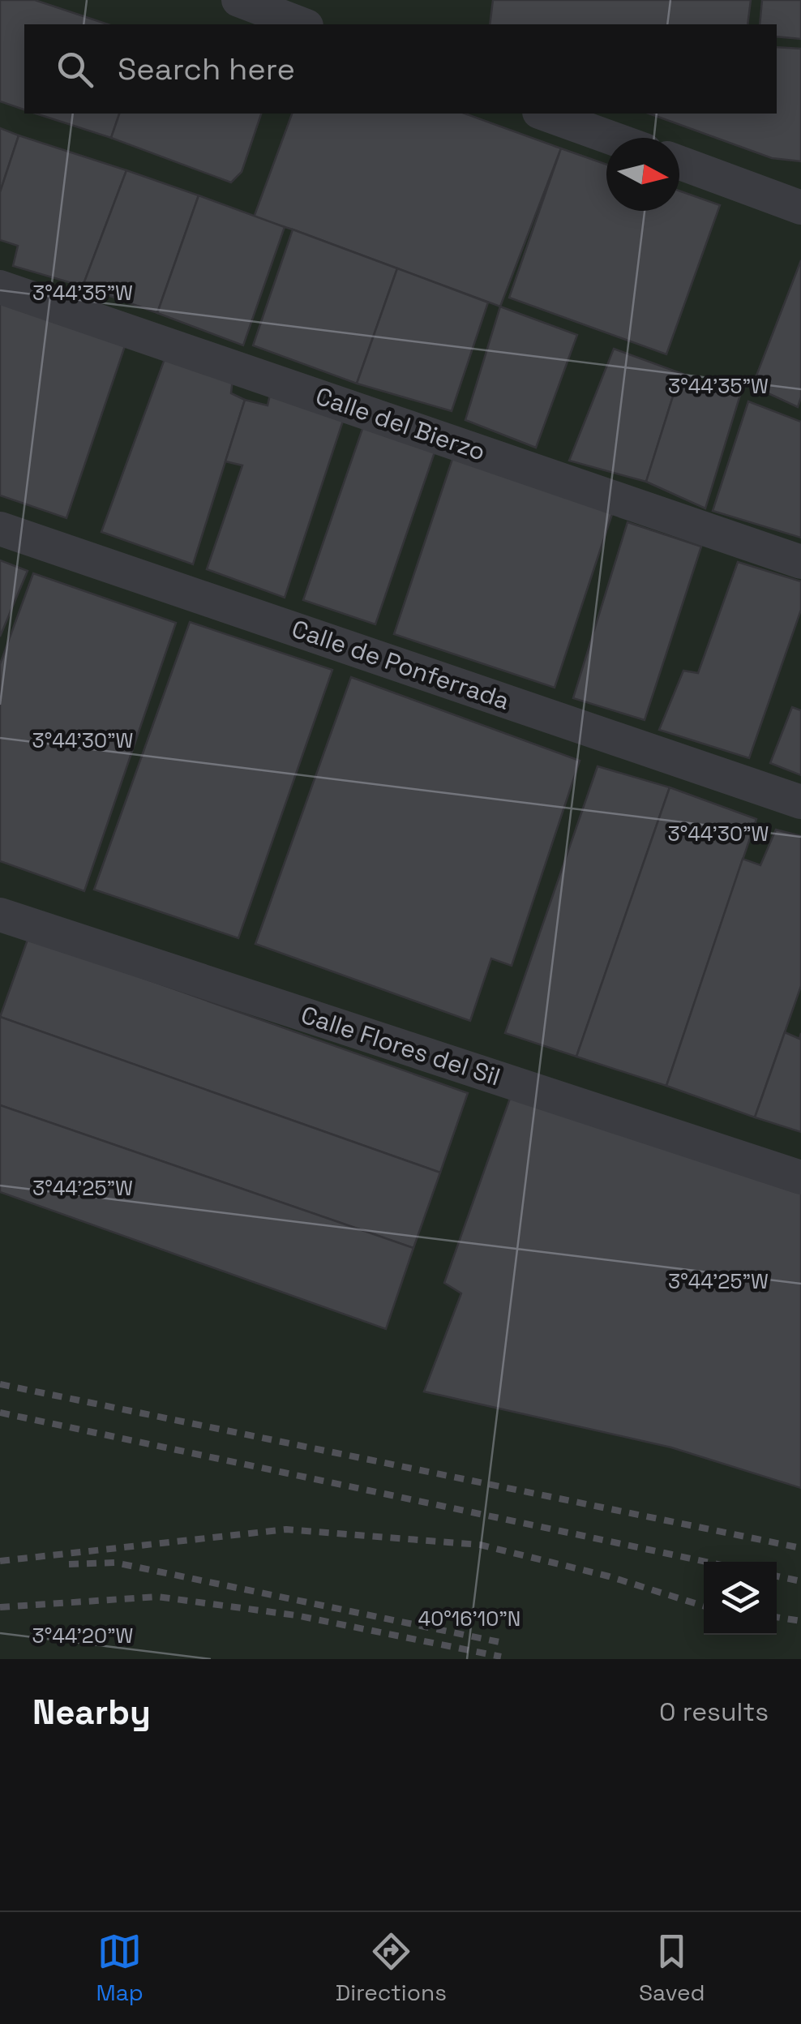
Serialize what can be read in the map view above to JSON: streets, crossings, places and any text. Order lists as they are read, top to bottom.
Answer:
{
  "streets": {
    "street": ["Calle del Bierzo", "Calle de Ponferrada", "Calle Flores del Sil"]
  },
  "north": "right",
  "page": {
    "search": "Search here",
    "heading": ["Nearby", "0 results"],
    "nav": ["Map", "Directions", "Saved"]
  },
  "coordinates": [
    "3°44'35\"W",
    "3°44'30\"W",
    "3°44'25\"W",
    "40°16'10\"N",
    "3°44'20\"W"
  ]
}
